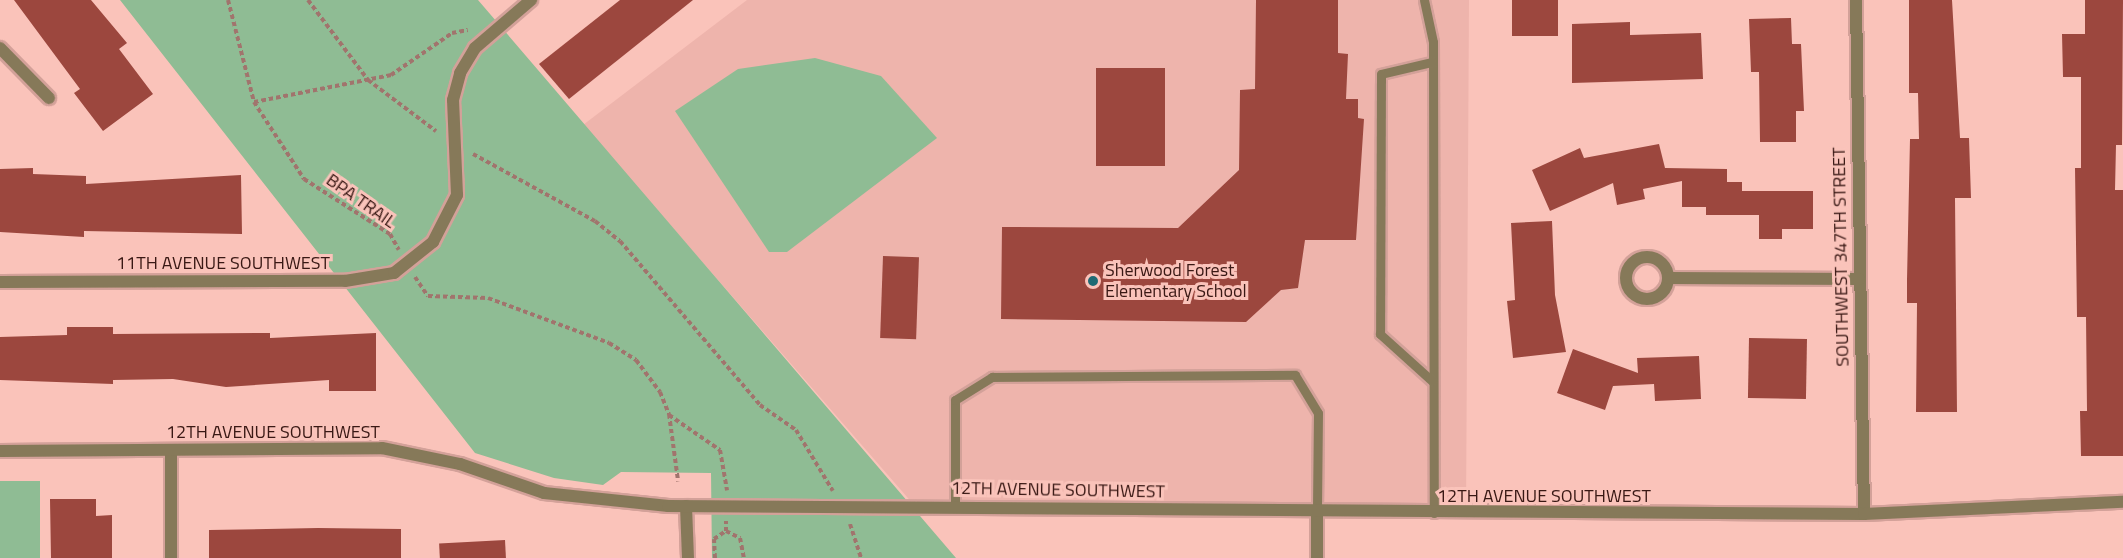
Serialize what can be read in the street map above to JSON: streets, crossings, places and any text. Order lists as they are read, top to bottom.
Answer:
{
  "streets": {
    "street": ["SOUTHWEST 347TH STREET", "11TH AVENUE SOUTHWEST", "12TH AVENUE SOUTHWEST"],
    "path": ["BPA TRAIL"]
  },
  "crossings": [
    ["BPA TRAIL", "11TH AVENUE SOUTHWEST"],
    ["SOUTHWEST 347TH STREET", "12TH AVENUE SOUTHWEST"]
  ],
  "places": ["Sherwood Forest Elementary School"]
}
